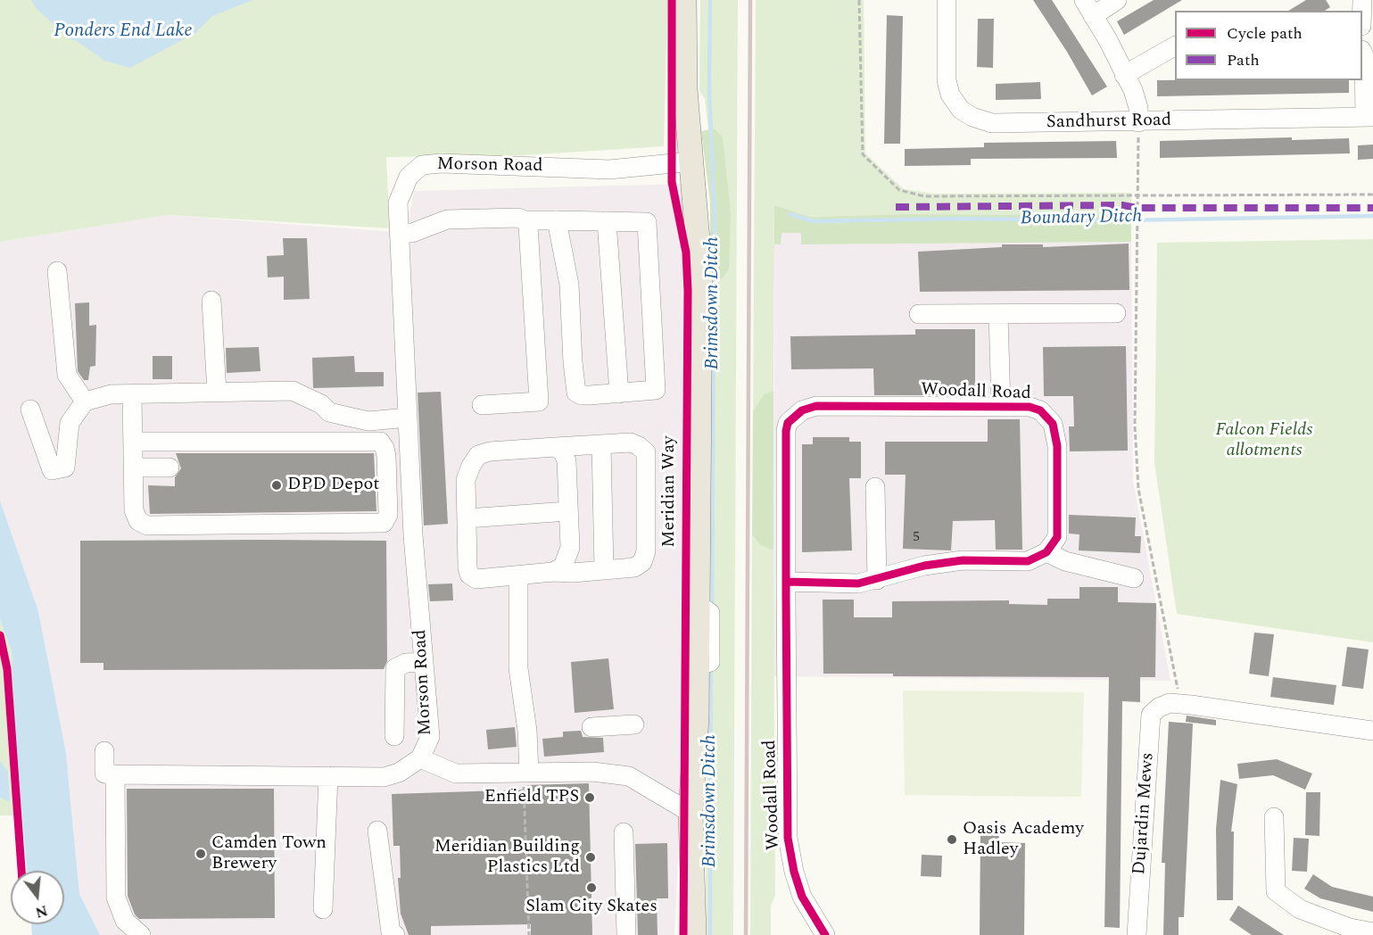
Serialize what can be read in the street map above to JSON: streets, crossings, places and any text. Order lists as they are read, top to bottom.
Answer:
{
  "streets": {
    "main road": ["Meridian Way"],
    "street": [
      "Sandhurst Road",
      "Morson Road",
      "Woodall Road",
      "Dujardin Mews"
    ]
  },
  "crossings": [
    ["Morson Road", "Meridian Way"]
  ],
  "water": ["Ponders End Lake", "Boundary Ditch", "Brimsdown Ditch"],
  "parks": ["Falcon Fields allotments"],
  "places": [
    "DPD Depot",
    "Enfield TPS",
    "Oasis Academy Hadley",
    "Camden Town Brewery",
    "Meridian Building Plastics Ltd",
    "Slam City Skates"
  ],
  "house_numbers": ["5"],
  "legend": ["Cycle path", "Path"],
  "north": "bottom"
}
